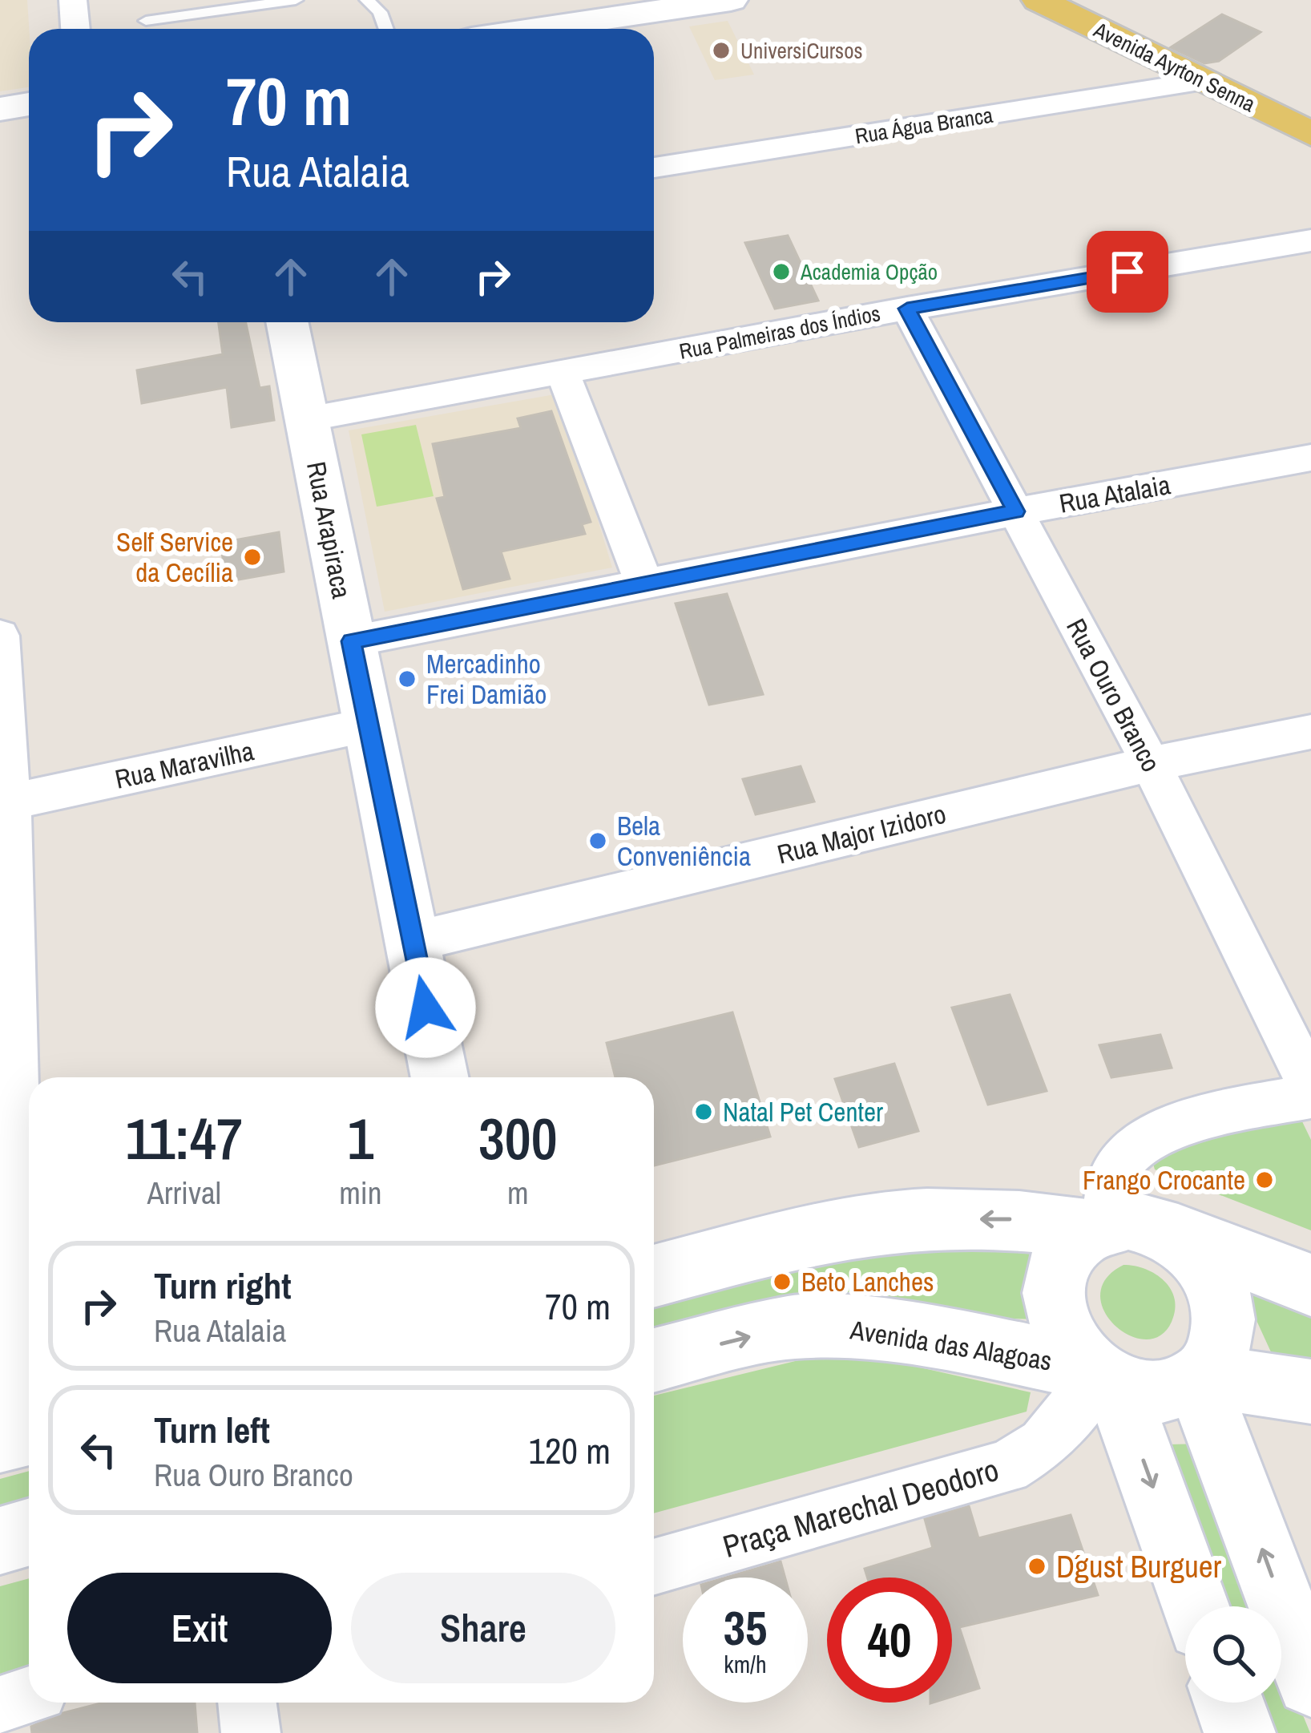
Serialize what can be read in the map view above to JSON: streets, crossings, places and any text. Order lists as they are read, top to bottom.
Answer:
{
  "streets": {
    "main road": ["Avenida Ayrton Senna", "Rua Arapiraca", "Avenida das Alagoas"],
    "street": [
      "Rua Água Branca",
      "Rua Palmeiras dos Índios",
      "Rua Atalaia",
      "Rua Ouro Branco",
      "Rua Maravilha",
      "Rua Major Izidoro",
      "Praça Marechal Deodoro"
    ]
  },
  "crossings": [
    ["Avenida Ayrton Senna", "Rua Água Branca"],
    ["Rua Palmeiras dos Índios", "Rua Arapiraca"],
    ["Rua Palmeiras dos Índios", "Rua Ouro Branco"],
    ["Rua Atalaia", "Rua Arapiraca"],
    ["Rua Atalaia", "Rua Ouro Branco"],
    ["Rua Arapiraca", "Rua Maravilha"],
    ["Rua Arapiraca", "Rua Major Izidoro"],
    ["Rua Ouro Branco", "Rua Major Izidoro"],
    ["Avenida das Alagoas", "Praça Marechal Deodoro"]
  ],
  "places": [
    "UniversiCursos",
    "Academia Opção",
    "Self Service da Cecília",
    "Mercadinho Frei Damião",
    "Bela Conveniência",
    "Natal Pet Center",
    "Frango Crocante",
    "Beto Lanches",
    "D´gust Burguer"
  ],
  "page": {
    "turn": ["70 m", "Rua Atalaia"],
    "eta": [
      "11:47",
      "Arrival",
      "1",
      "min",
      "300",
      "m"
    ],
    "list": [
      {
        "name": "Turn right",
        "note": "Rua Atalaia",
        "value": "70 m"
      },
      {
        "name": "Turn left",
        "note": "Rua Ouro Branco",
        "value": "120 m"
      }
    ],
    "buttons": ["Exit", "Share"],
    "speed": "35 km/h",
    "limit": "40"
  }
}
